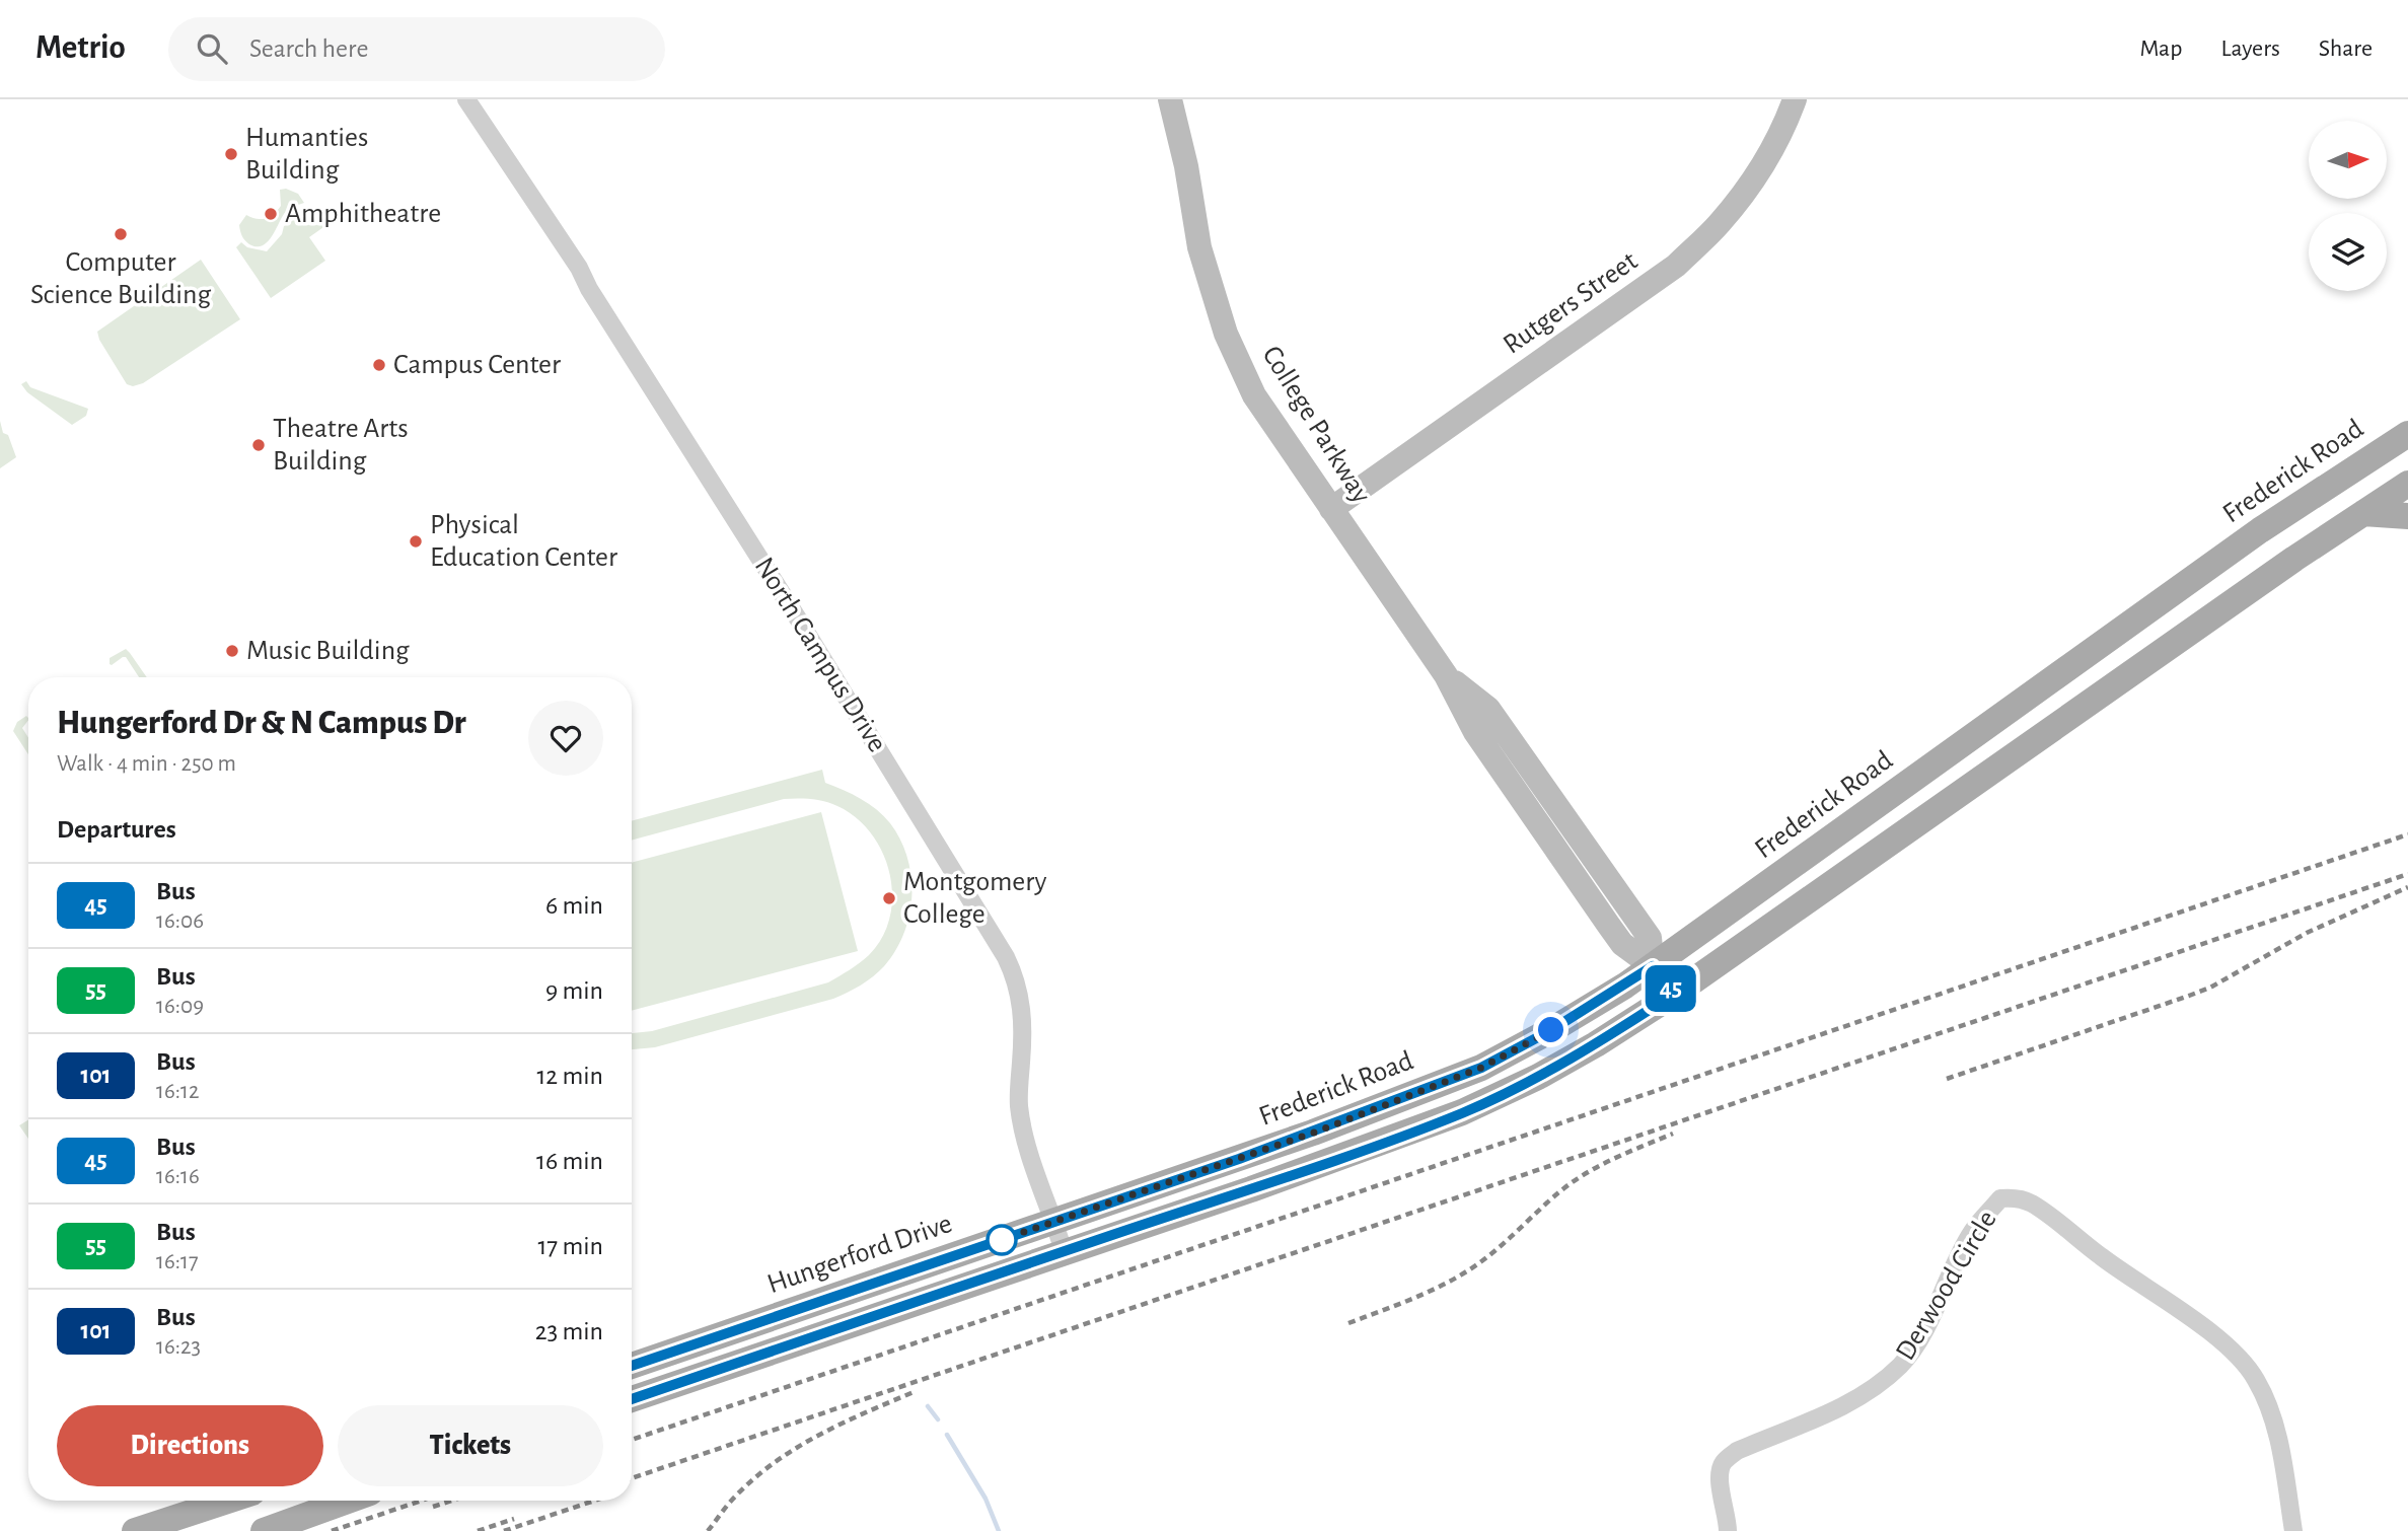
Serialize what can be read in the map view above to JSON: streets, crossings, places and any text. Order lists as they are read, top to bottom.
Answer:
{
  "streets": {
    "main road": ["Frederick Road", "Hungerford Drive"],
    "street": [
      "Rutgers Street",
      "College Parkway",
      "North Campus Drive",
      "Derwood Circle"
    ]
  },
  "crossings": [
    ["Rutgers Street", "College Parkway"],
    ["College Parkway", "Frederick Road"],
    ["Frederick Road", "Hungerford Drive"],
    ["North Campus Drive", "Hungerford Drive"]
  ],
  "places": [
    "Humanties Building",
    "Amphitheatre",
    "Computer Science Building",
    "Campus Center",
    "Theatre Arts Building",
    "Physical Education Center",
    "Music Building",
    "Montgomery College"
  ],
  "lines": ["bus line 45"],
  "north": "right",
  "page": {
    "header": "Metrio",
    "search": "Search here",
    "nav": ["Map", "Layers", "Share"],
    "on_map": "45",
    "heading": [
      ["Hungerford Dr & N Campus Dr", "Walk · 4 min · 250 m"],
      "Departures"
    ],
    "list": [
      {
        "mark": "45",
        "name": "Bus",
        "note": "16:06",
        "value": "6 min"
      },
      {
        "mark": "55",
        "name": "Bus",
        "note": "16:09",
        "value": "9 min"
      },
      {
        "mark": "101",
        "name": "Bus",
        "note": "16:12",
        "value": "12 min"
      },
      {
        "mark": "45",
        "name": "Bus",
        "note": "16:16",
        "value": "16 min"
      },
      {
        "mark": "55",
        "name": "Bus",
        "note": "16:17",
        "value": "17 min"
      },
      {
        "mark": "101",
        "name": "Bus",
        "note": "16:23",
        "value": "23 min"
      }
    ],
    "buttons": ["Directions", "Tickets"]
  }
}
